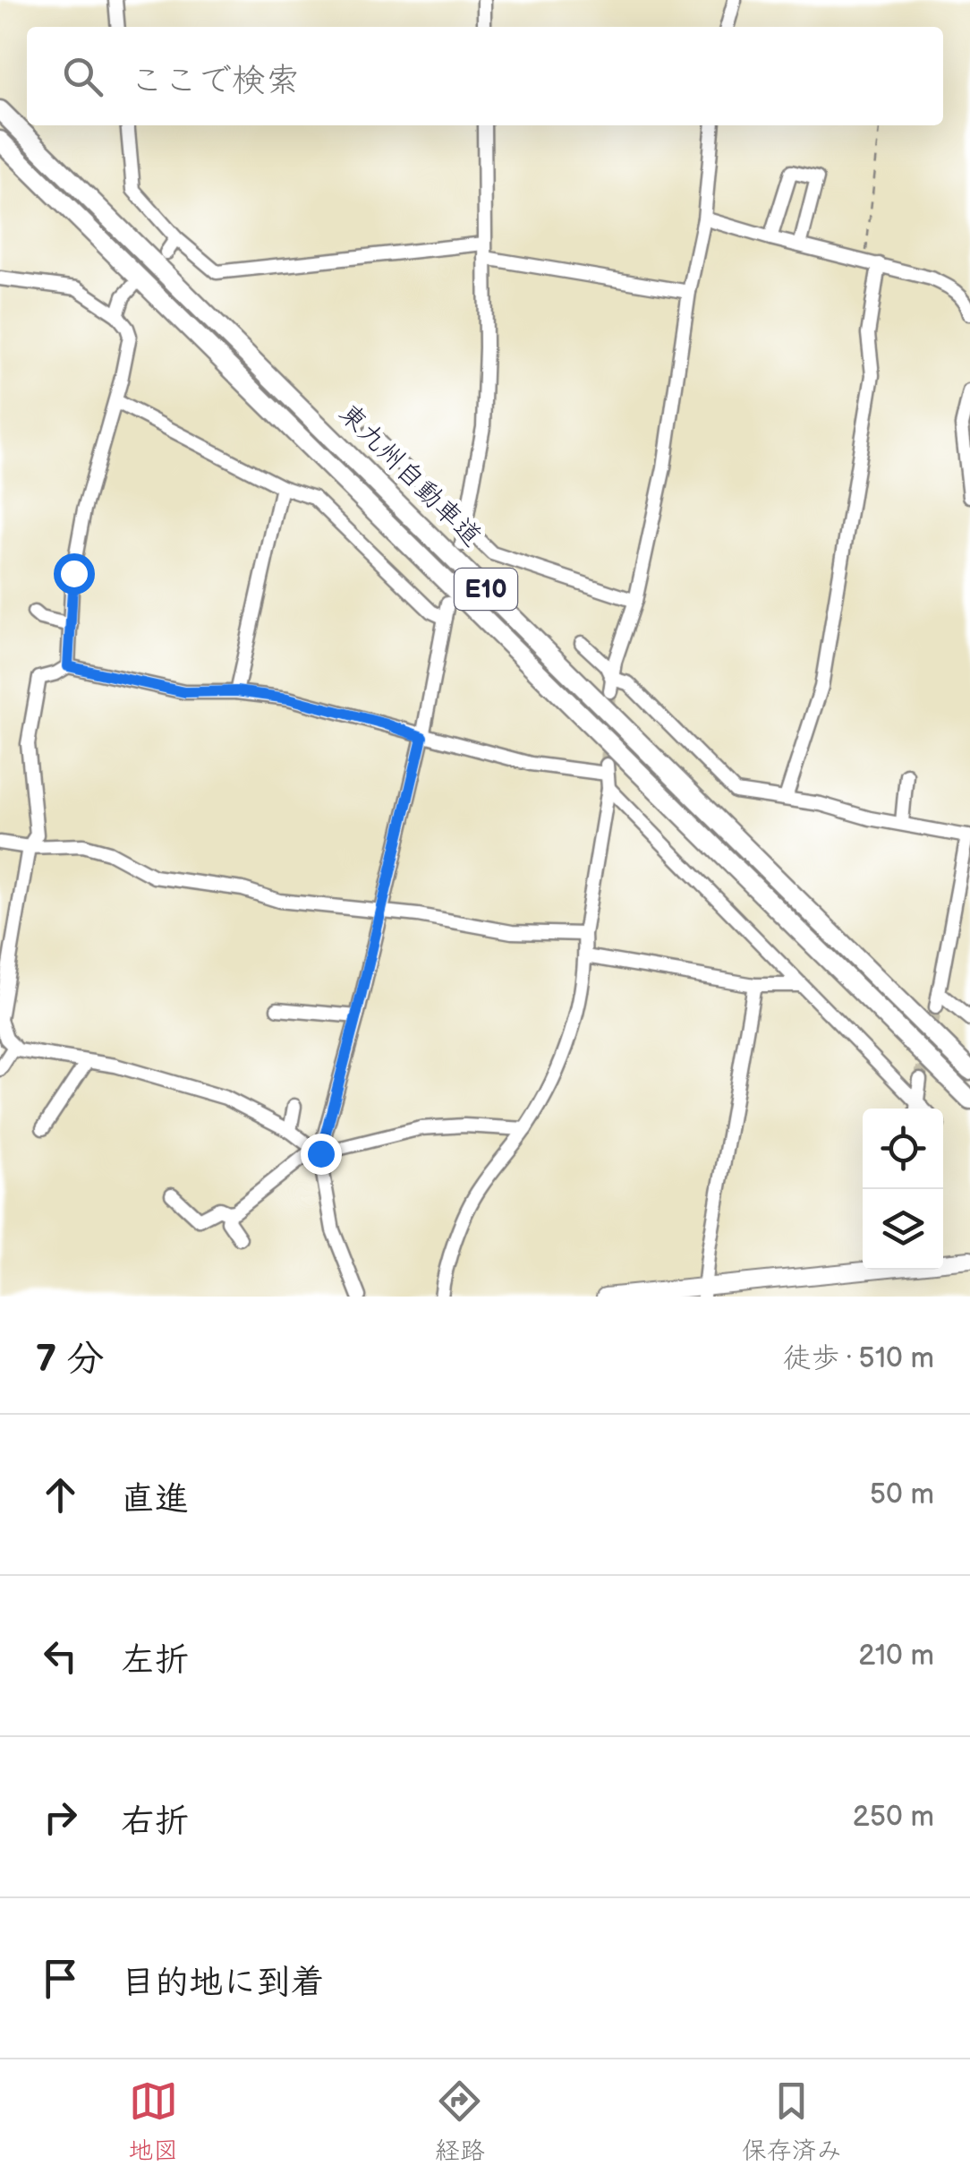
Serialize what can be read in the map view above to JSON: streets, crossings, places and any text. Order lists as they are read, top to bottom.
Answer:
{
  "streets": {
    "highway": ["東九州自動車道", "E10"]
  },
  "page": {
    "search": "ここで検索",
    "heading": ["7 分", "徒歩 · 510 m"],
    "list": [
      ["直進", "50 m"],
      ["左折", "210 m"],
      ["右折", "250 m"],
      "目的地に到着"
    ],
    "nav": ["地図", "経路", "保存済み"]
  }
}
